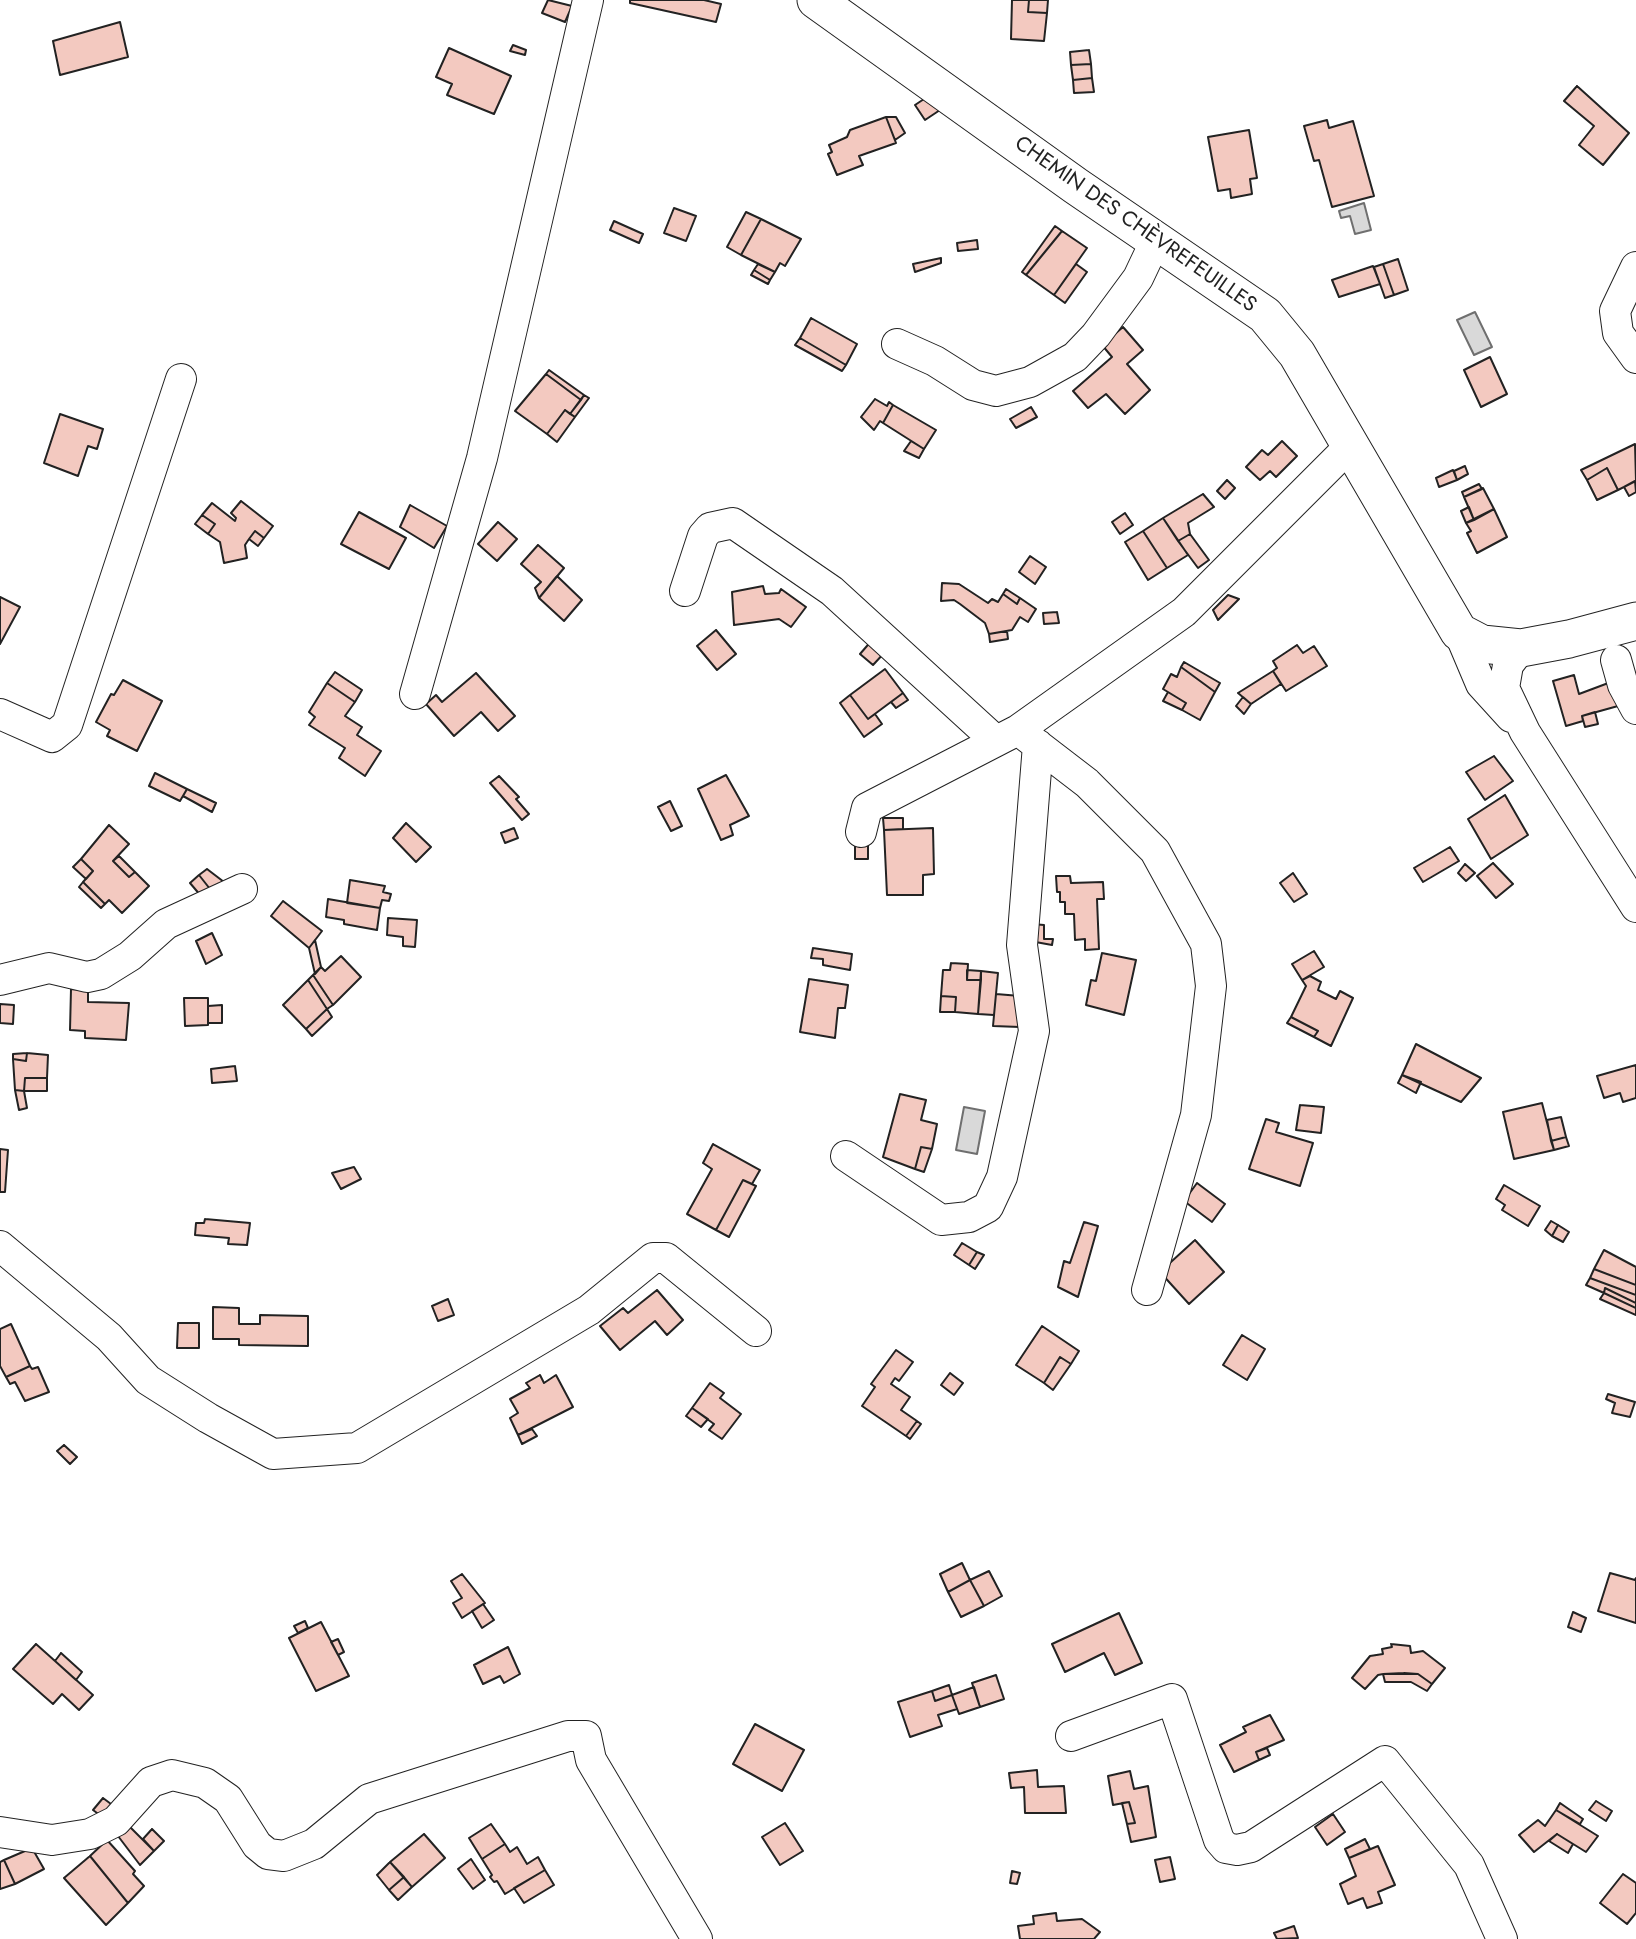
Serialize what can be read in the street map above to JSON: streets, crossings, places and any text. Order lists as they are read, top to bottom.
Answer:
{
  "streets": {
    "main road": ["CHEMIN DES CHÈVREFEUILLES"]
  }
}
